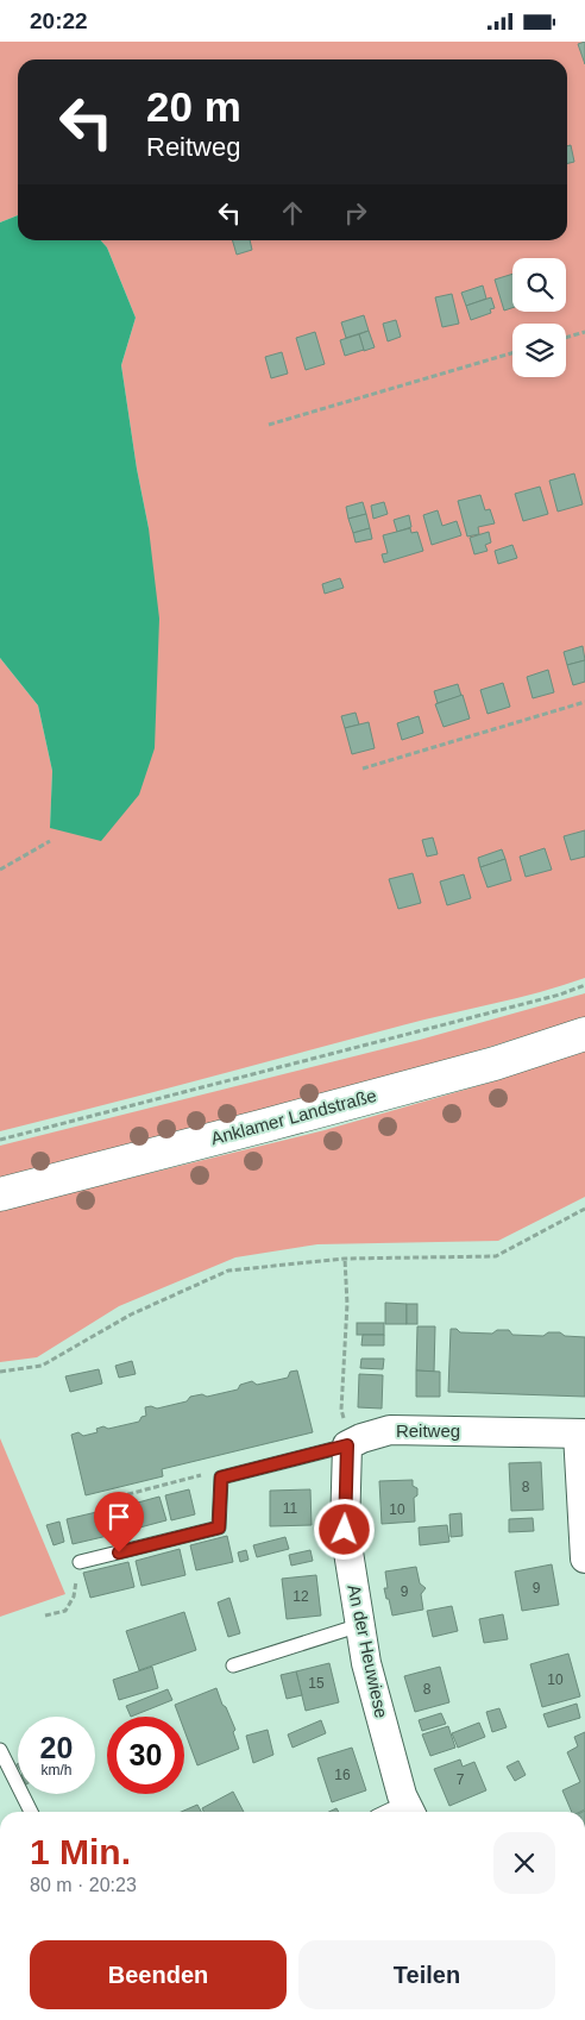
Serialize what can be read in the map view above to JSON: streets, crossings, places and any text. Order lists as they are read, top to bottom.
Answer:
{
  "streets": {
    "main road": ["Anklamer Landstraße"],
    "street": ["Reitweg", "An der Heuwiese"]
  },
  "crossings": [
    ["Reitweg", "An der Heuwiese"]
  ],
  "house_numbers": [
    "8",
    "11",
    "10",
    "9",
    "9",
    "12",
    "10",
    "15",
    "8",
    "16",
    "7"
  ],
  "page": {
    "status": "20:22",
    "turn": ["20 m", "Reitweg"],
    "speed": "20 km/h",
    "limit": "30",
    "heading": ["1 Min.", "80 m · 20:23"],
    "buttons": ["Beenden", "Teilen"]
  }
}
